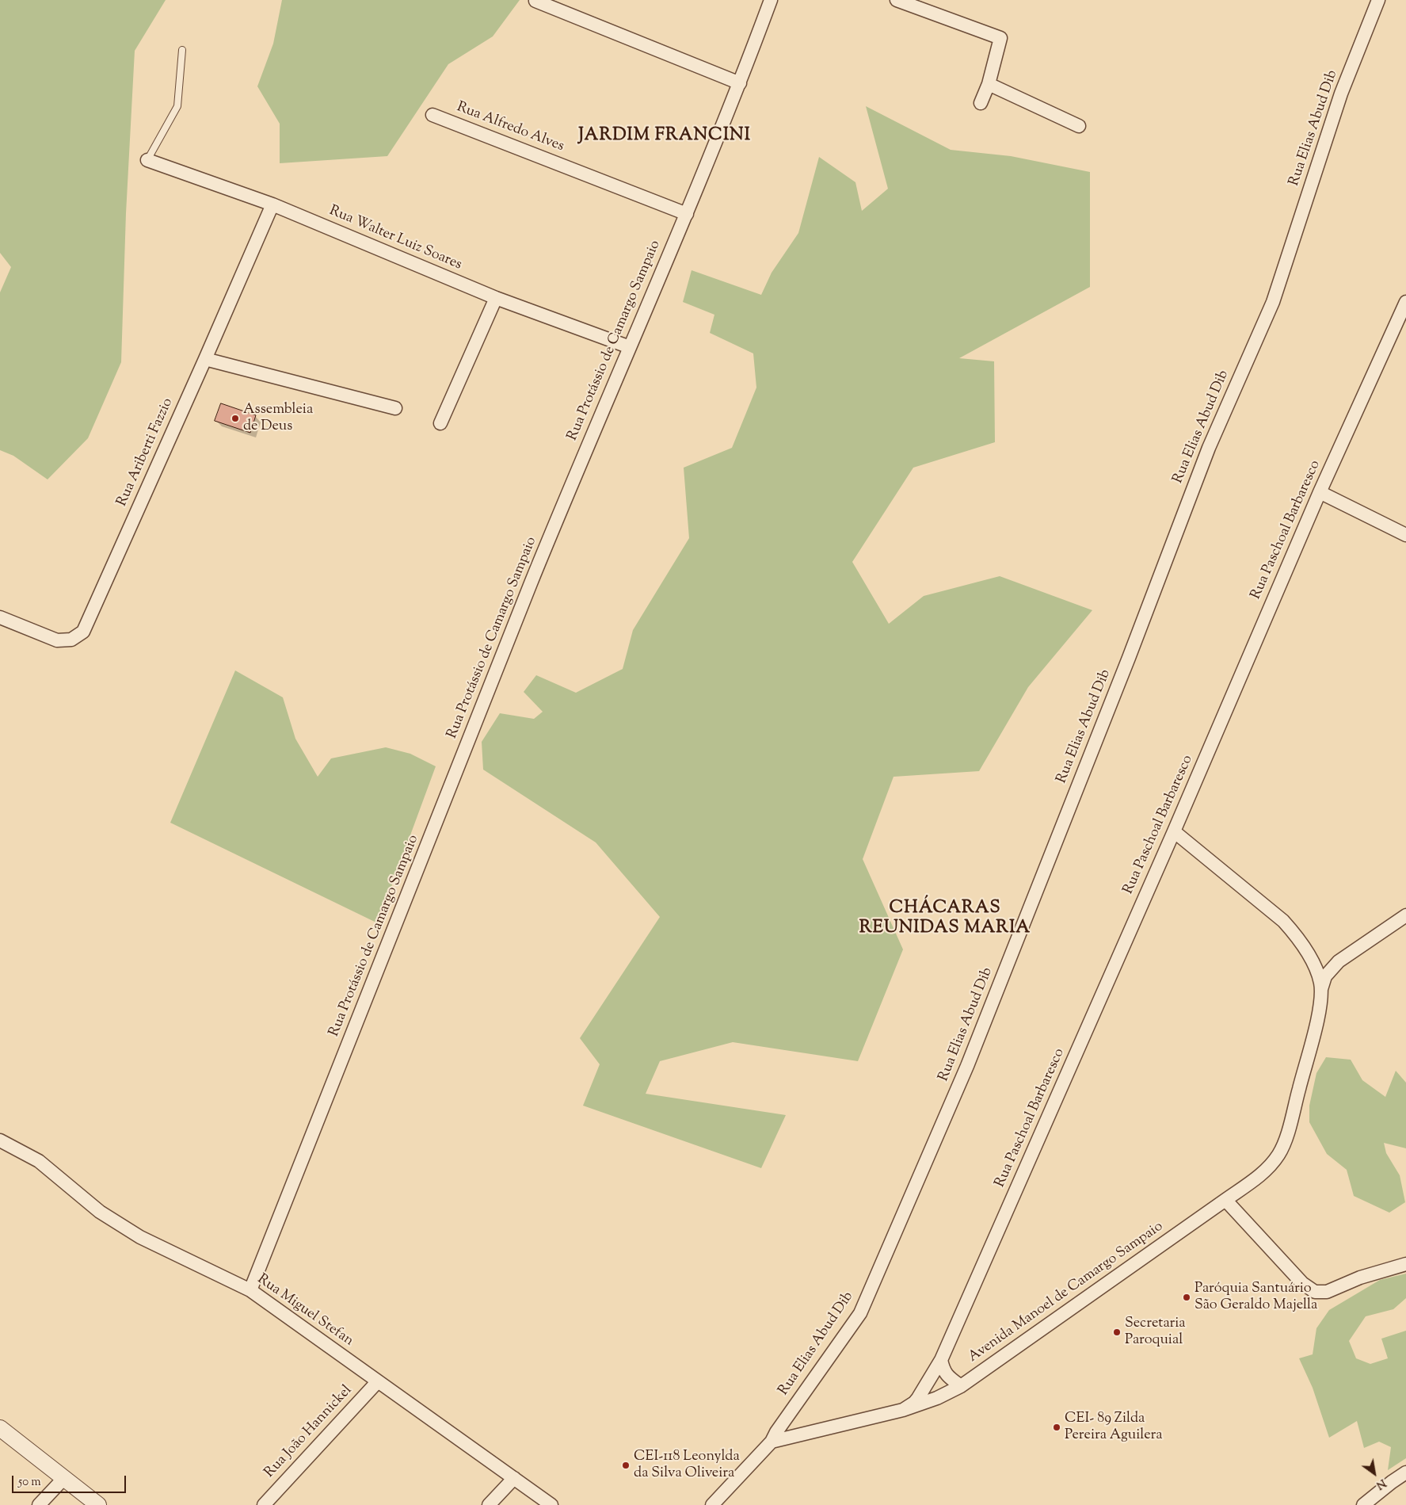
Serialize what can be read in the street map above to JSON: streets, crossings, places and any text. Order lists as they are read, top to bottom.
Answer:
{
  "streets": {
    "street": [
      "Rua Alfredo Alves",
      "Rua Elias Abud Dib",
      "Rua Walter Luiz Soares",
      "Rua Protássio de Camargo Sampaio",
      "Rua Ariberti Fazzio",
      "Rua Paschoal Barbaresco",
      "Avenida Manoel de Camargo Sampaio",
      "Rua Miguel Stefan",
      "Rua João Hannickel"
    ]
  },
  "crossings": [
    ["Rua Alfredo Alves", "Rua Protássio de Camargo Sampaio"],
    ["Rua Elias Abud Dib", "Avenida Manoel de Camargo Sampaio"],
    ["Rua Walter Luiz Soares", "Rua Protássio de Camargo Sampaio"],
    ["Rua Walter Luiz Soares", "Rua Ariberti Fazzio"],
    ["Rua Protássio de Camargo Sampaio", "Rua Miguel Stefan"],
    ["Rua Paschoal Barbaresco", "Avenida Manoel de Camargo Sampaio"],
    ["Rua Miguel Stefan", "Rua João Hannickel"]
  ],
  "districts": ["JARDIM FRANCINI", "CHÁCARAS REUNIDAS MARIA"],
  "places": [
    "Assembleia de Deus",
    "Paróquia Santuário São Geraldo Majella",
    "Secretaria Paroquial",
    "CEI- 89 Zilda Pereira Aguilera",
    "CEI-118 Leonylda da Silva Oliveira"
  ],
  "scale_bar": "50 m",
  "north": "bottom right"
}
